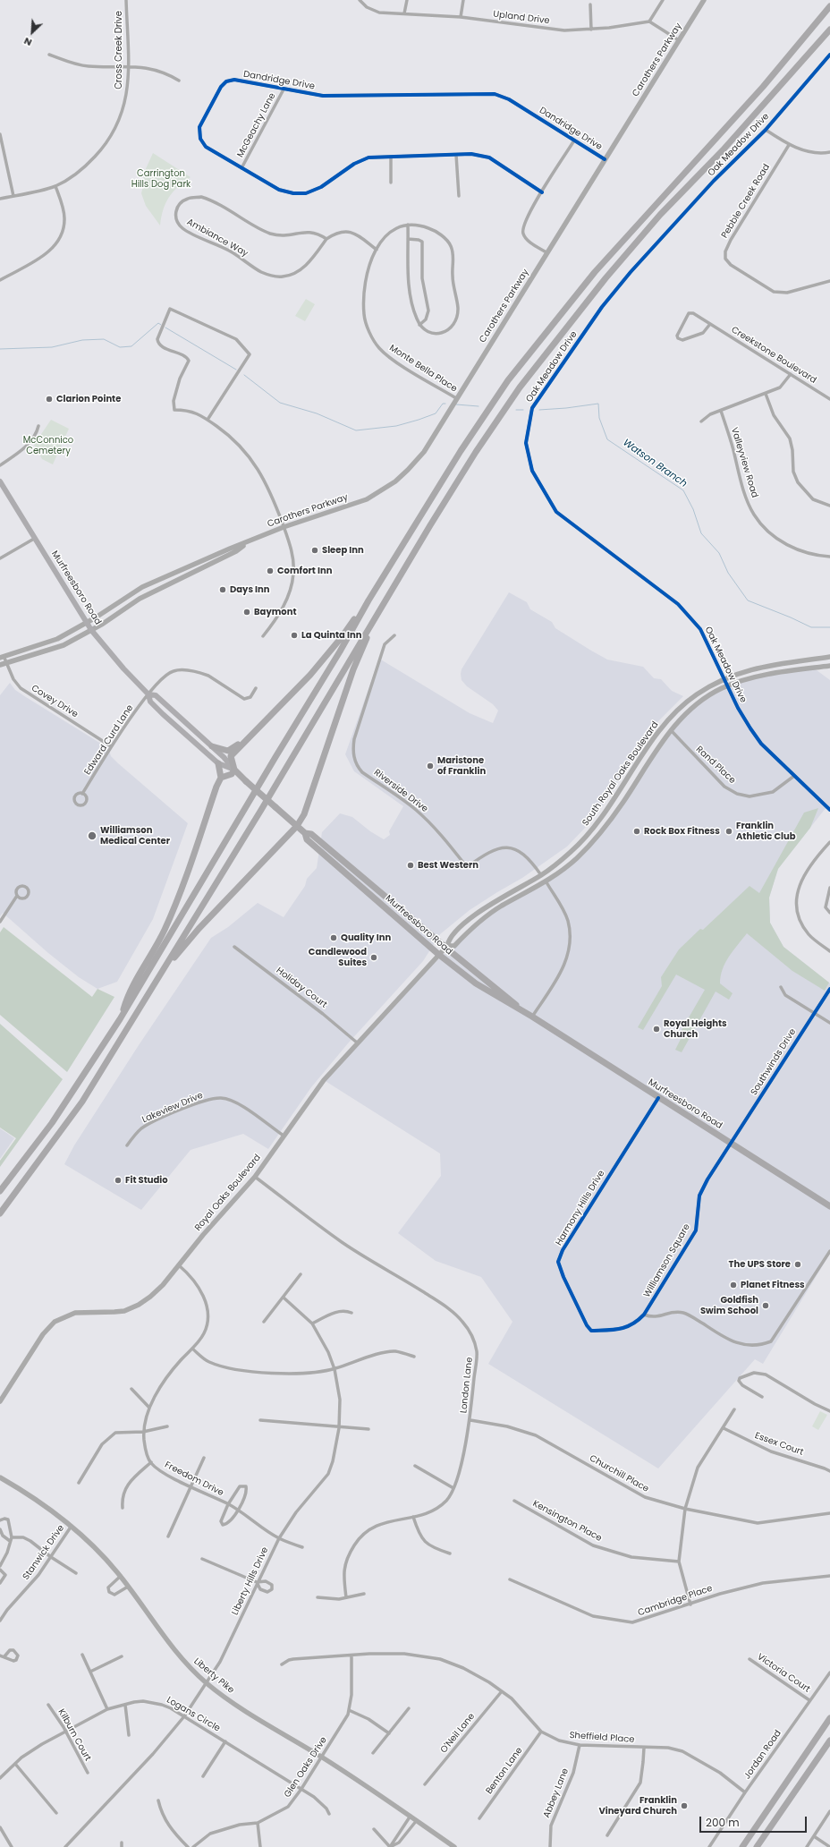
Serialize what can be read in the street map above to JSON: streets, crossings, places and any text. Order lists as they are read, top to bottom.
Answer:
{
  "streets": {
    "highway": ["Murfreesboro Road"],
    "main road": [
      "Carothers Parkway",
      "South Royal Oaks Boulevard",
      "Royal Oaks Boulevard",
      "Liberty Pike"
    ],
    "street": [
      "Upland Drive",
      "Cross Creek Drive",
      "Dandridge Drive",
      "McGeachy Lane",
      "Oak Meadow Drive",
      "Pebble Creek Road",
      "Ambiance Way",
      "Creekstone Boulevard",
      "Monte Bella Place",
      "Valleyview Road",
      "Covey Drive",
      "Edward Curd Lane",
      "Rand Place",
      "Riverside Drive",
      "Holiday Court",
      "Southwinds Drive",
      "Lakeview Drive",
      "Harmony Hills Drive",
      "Williamson Square",
      "London Lane",
      "Essex Court",
      "Churchill Place",
      "Freedom Drive",
      "Kensington Place",
      "Stanwick Drive",
      "Liberty Hills Drive",
      "Cambridge Place",
      "Victoria Court",
      "Logans Circle",
      "O'Neil Lane",
      "Kilburn Court",
      "Sheffield Place",
      "Jordan Road",
      "Glen Oaks Drive",
      "Benton Lane",
      "Abbey Lane"
    ]
  },
  "crossings": [
    ["Carothers Parkway", "Dandridge Drive"],
    ["Carothers Parkway", "Monte Bella Place"],
    ["Carothers Parkway", "Murfreesboro Road"],
    ["Carothers Parkway", "Covey Drive"],
    ["Dandridge Drive", "McGeachy Lane"],
    ["Oak Meadow Drive", "Rand Place"],
    ["Oak Meadow Drive", "South Royal Oaks Boulevard"],
    ["Murfreesboro Road", "Edward Curd Lane"],
    ["Murfreesboro Road", "South Royal Oaks Boulevard"],
    ["Murfreesboro Road", "Southwinds Drive"],
    ["Murfreesboro Road", "Royal Oaks Boulevard"],
    ["Murfreesboro Road", "Harmony Hills Drive"],
    ["Murfreesboro Road", "Williamson Square"],
    ["Covey Drive", "Edward Curd Lane"],
    ["Rand Place", "South Royal Oaks Boulevard"],
    ["South Royal Oaks Boulevard", "Riverside Drive"],
    ["South Royal Oaks Boulevard", "Royal Oaks Boulevard"],
    ["Holiday Court", "Royal Oaks Boulevard"],
    ["Southwinds Drive", "Williamson Square"],
    ["Lakeview Drive", "Royal Oaks Boulevard"],
    ["Royal Oaks Boulevard", "London Lane"],
    ["Harmony Hills Drive", "Williamson Square"],
    ["London Lane", "Churchill Place"],
    ["Freedom Drive", "Liberty Hills Drive"],
    ["Stanwick Drive", "Liberty Pike"],
    ["Liberty Hills Drive", "Liberty Pike"],
    ["Liberty Hills Drive", "Logans Circle"],
    ["Victoria Court", "Jordan Road"],
    ["Liberty Pike", "Glen Oaks Drive"],
    ["Logans Circle", "Kilburn Court"],
    ["Logans Circle", "Glen Oaks Drive"],
    ["O'Neil Lane", "Sheffield Place"],
    ["Sheffield Place", "Jordan Road"],
    ["Sheffield Place", "Glen Oaks Drive"],
    ["Sheffield Place", "Benton Lane"],
    ["Sheffield Place", "Abbey Lane"]
  ],
  "water": ["Watson Branch"],
  "parks": ["Carrington Hills Dog Park", "McConnico Cemetery"],
  "places": [
    "Clarion Pointe",
    "Sleep Inn",
    "Comfort Inn",
    "Days Inn",
    "Baymont",
    "La Quinta Inn",
    "Maristone of Franklin",
    "Rock Box Fitness",
    "Franklin Athletic Club",
    "Williamson Medical Center",
    "Best Western",
    "Quality Inn",
    "Candlewood Suites",
    "Royal Heights Church",
    "Fit Studio",
    "The UPS Store",
    "Planet Fitness",
    "Goldfish Swim School",
    "Franklin Vineyard Church"
  ],
  "scale_bar": "200 m",
  "north": "bottom left"
}
